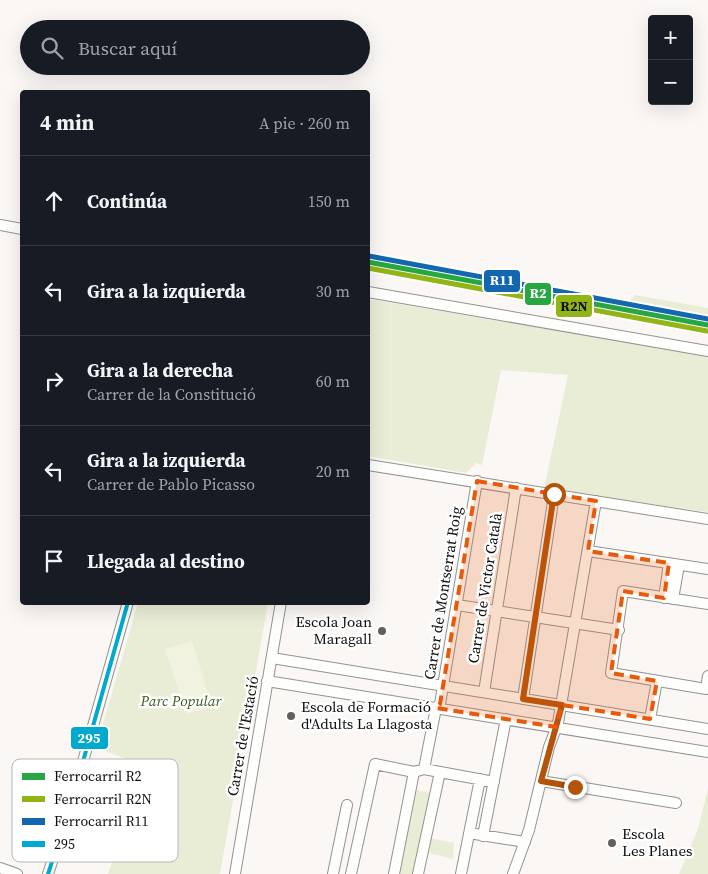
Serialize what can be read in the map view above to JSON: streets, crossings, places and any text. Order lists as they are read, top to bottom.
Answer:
{
  "streets": {
    "street": ["Carrer de Victor Català", "Carrer de Montserrat Roig", "Carrer de l'Estació"]
  },
  "parks": ["Parc Popular"],
  "places": ["Escola Joan Maragall", "Escola de Formació d'Adults La Llagosta", "Escola Les Planes"],
  "lines": [
    "rail line R11",
    "rail line R2",
    "rail line R2N",
    "transit line 295"
  ],
  "legend": [
    "Ferrocarril R2",
    "Ferrocarril R2N",
    "Ferrocarril R11",
    "295"
  ],
  "page": {
    "map_buttons": ["+", "−"],
    "search": "Buscar aquí",
    "heading": ["4 min", "A pie · 260 m"],
    "list": [
      ["Continúa", "150 m"],
      ["Gira a la izquierda", "30 m"],
      ["Gira a la derecha", "Carrer de la Constitució", "60 m"],
      ["Gira a la izquierda", "Carrer de Pablo Picasso", "20 m"],
      "Llegada al destino"
    ]
  }
}
